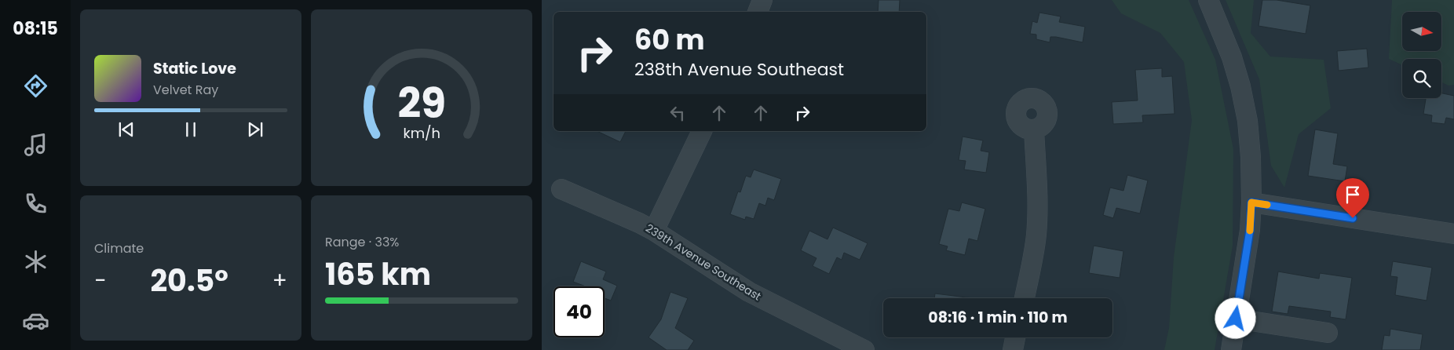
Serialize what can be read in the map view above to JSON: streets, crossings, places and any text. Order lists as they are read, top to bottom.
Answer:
{
  "streets": {
    "street": ["239th Avenue Southeast"]
  },
  "north": "right",
  "page": {
    "tabs": "08:15",
    "turn": ["60 m", "238th Avenue Southeast"],
    "song": ["Static Love", "Velvet Ray"],
    "tile": [
      "Climate",
      ["Range · 33%", "165 km"]
    ],
    "heat": ["−", "20.5°", "+"],
    "limit": "40",
    "trip": "08:16 · 1 min · 110 m",
    "gauge": ["29", "km/h"]
  }
}
